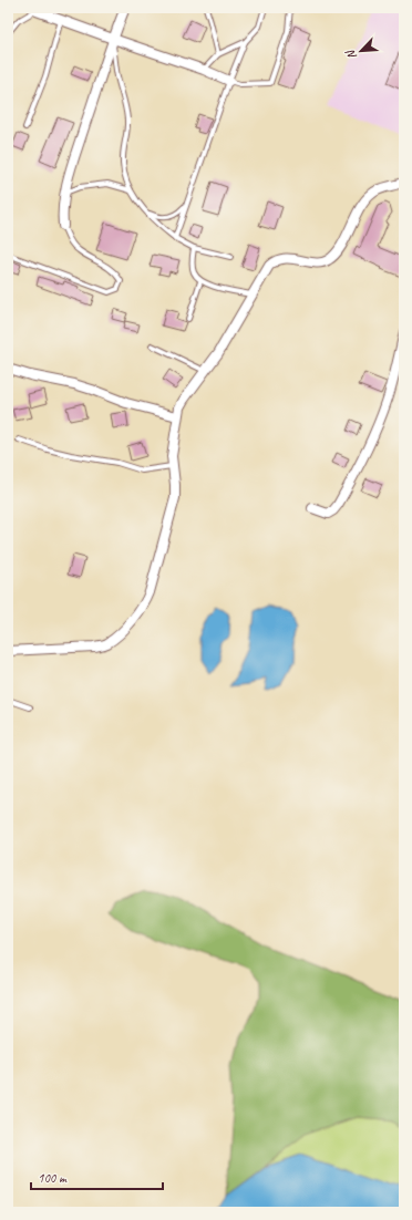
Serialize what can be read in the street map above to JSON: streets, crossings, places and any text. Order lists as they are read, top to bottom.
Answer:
{
  "scale_bar": "100 m",
  "north": "bottom left"
}
